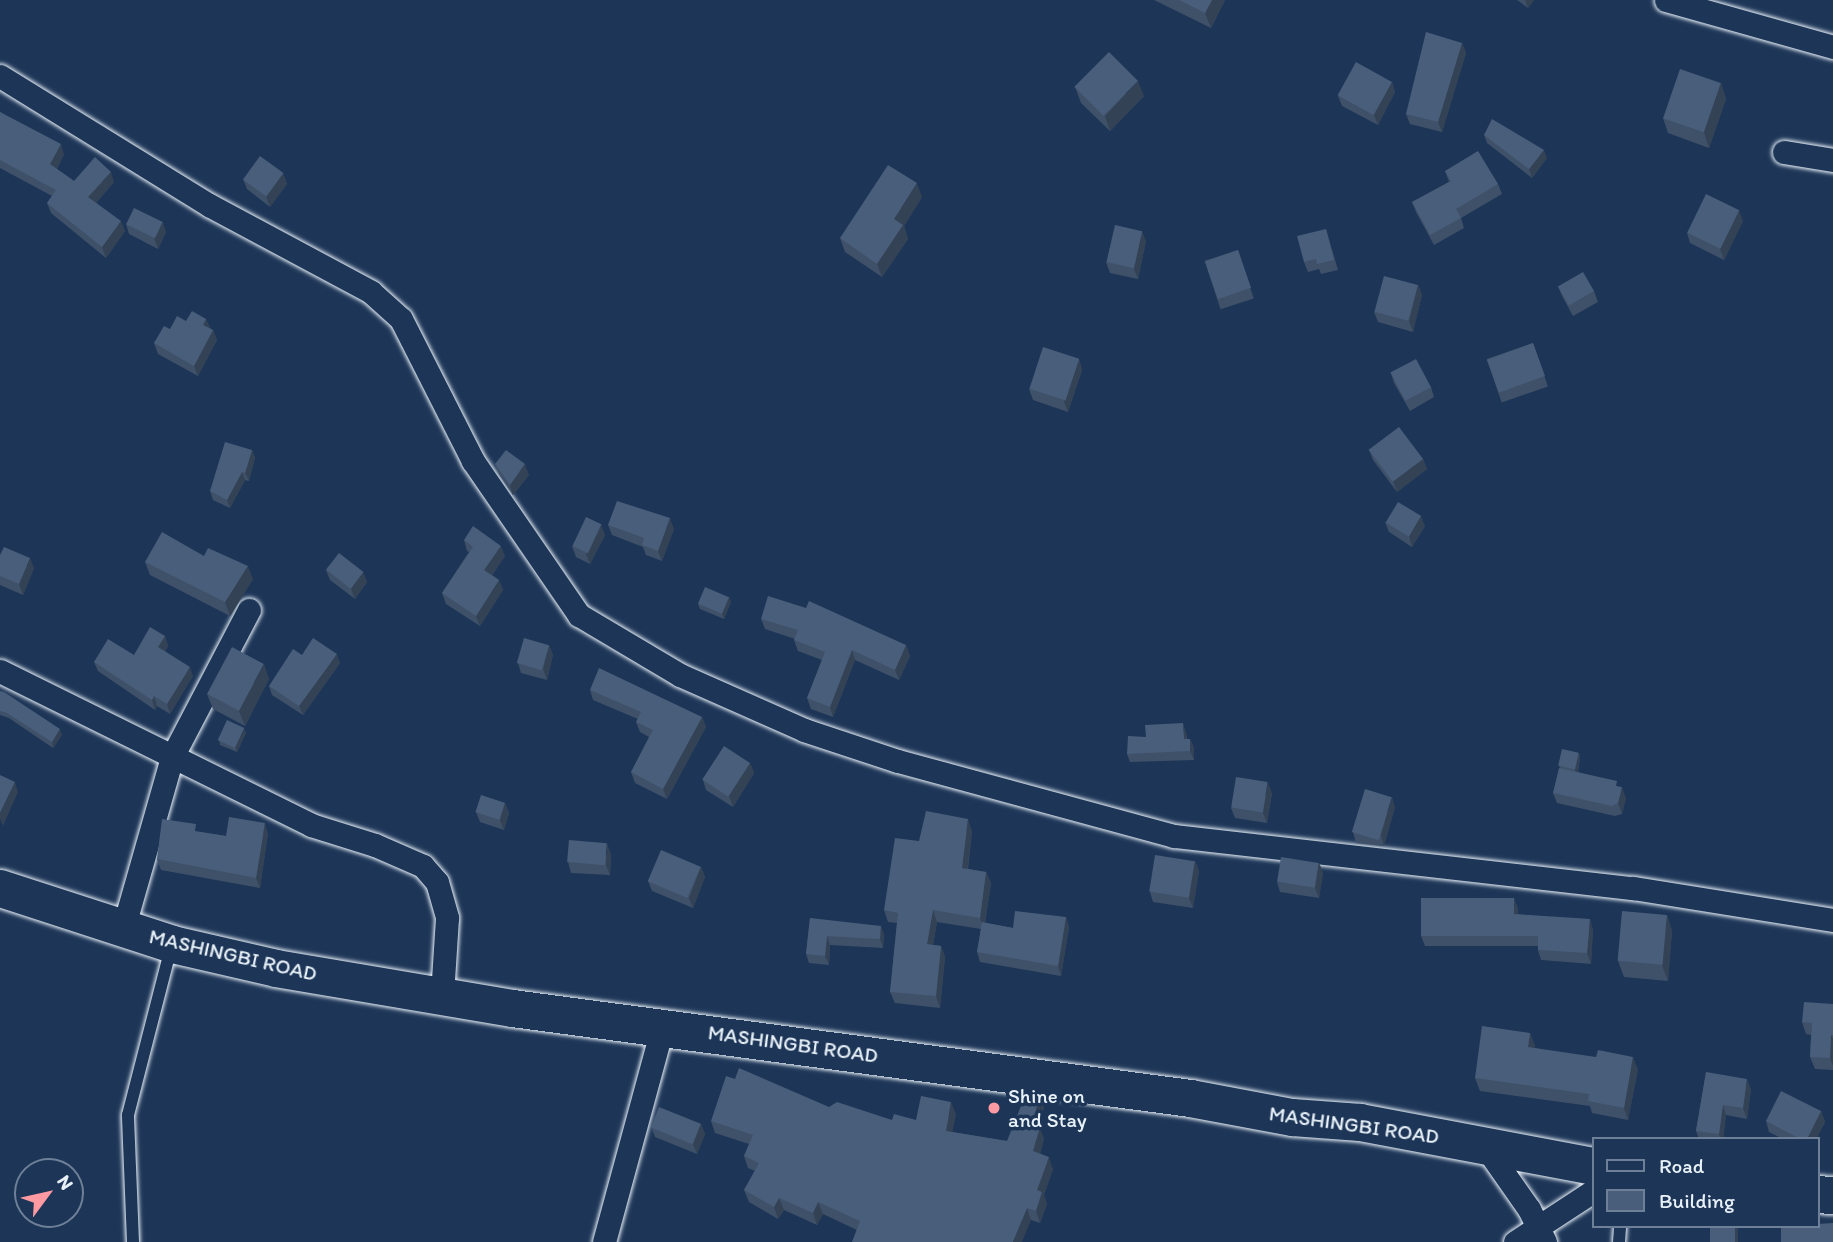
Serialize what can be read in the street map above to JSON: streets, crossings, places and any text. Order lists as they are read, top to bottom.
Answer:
{
  "streets": {
    "main road": ["MASHINGBI ROAD"]
  },
  "places": ["Shine on and Stay"],
  "legend": ["Road", "Building"],
  "north": "top right"
}
